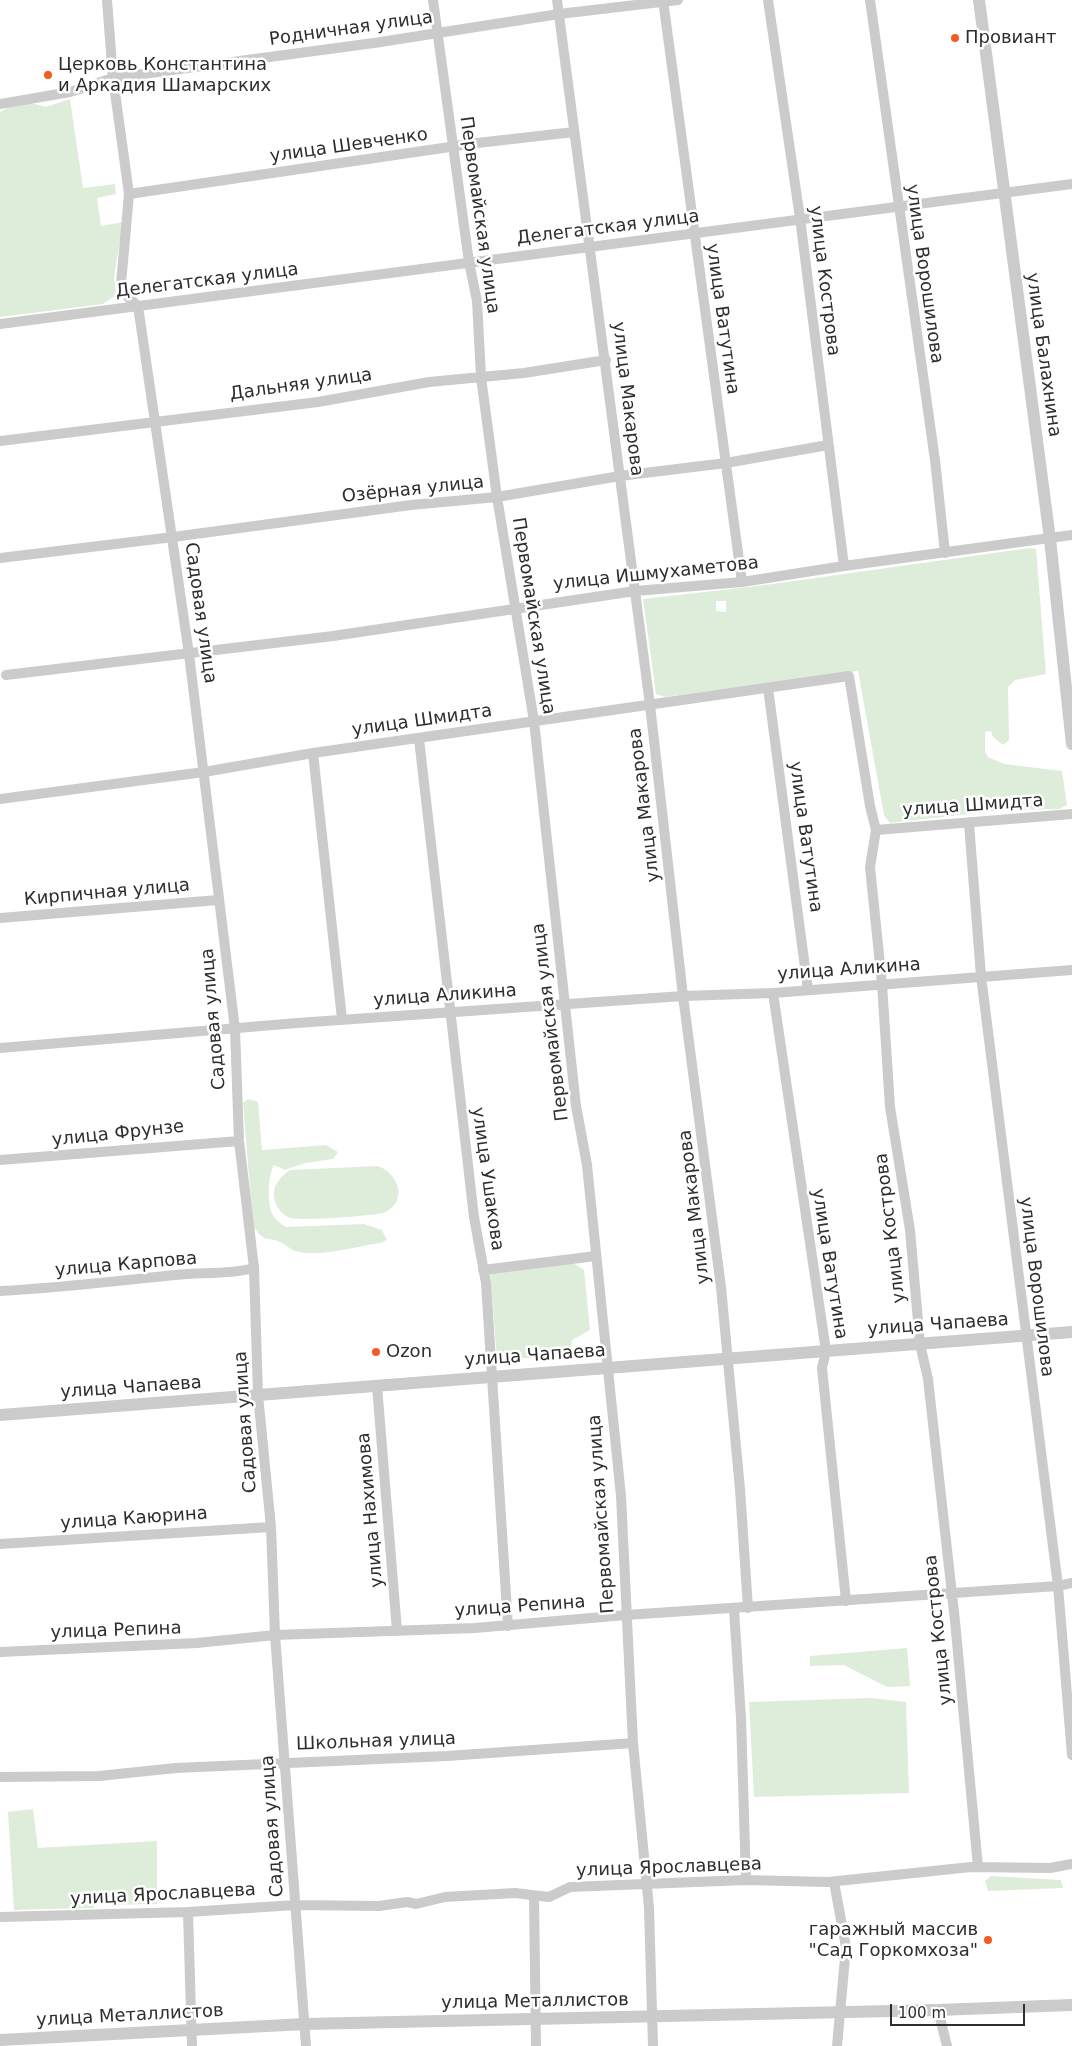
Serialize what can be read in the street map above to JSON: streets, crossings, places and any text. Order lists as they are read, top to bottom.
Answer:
{
  "streets": {
    "street": [
      "Родничная улица",
      "улица Шевченко",
      "Первомайская улица",
      "Делегатская улица",
      "улица Ворошилова",
      "улица Кострова",
      "улица Ватутина",
      "улица Балахнина",
      "Дальняя улица",
      "улица Макарова",
      "Озёрная улица",
      "улица Ишмухаметова",
      "Садовая улица",
      "улица Шмидта",
      "Кирпичная улица",
      "улица Аликина",
      "улица Фрунзе",
      "улица Ушакова",
      "улица Карпова",
      "улица Чапаева",
      "улица Нахимова",
      "улица Каюрина",
      "улица Репина",
      "Школьная улица",
      "улица Ярославцева",
      "улица Металлистов"
    ]
  },
  "crossings": [
    ["Родничная улица", "Первомайская улица"],
    ["Родничная улица", "улица Ватутина"],
    ["Родничная улица", "улица Макарова"],
    ["улица Шевченко", "Первомайская улица"],
    ["улица Шевченко", "улица Макарова"],
    ["Первомайская улица", "Делегатская улица"],
    ["Первомайская улица", "Дальняя улица"],
    ["Первомайская улица", "Озёрная улица"],
    ["Первомайская улица", "улица Ишмухаметова"],
    ["Первомайская улица", "улица Шмидта"],
    ["Первомайская улица", "улица Аликина"],
    ["Первомайская улица", "улица Чапаева"],
    ["Первомайская улица", "улица Репина"],
    ["Первомайская улица", "Школьная улица"],
    ["Первомайская улица", "улица Ярославцева"],
    ["Первомайская улица", "улица Металлистов"],
    ["Делегатская улица", "улица Ворошилова"],
    ["Делегатская улица", "улица Кострова"],
    ["Делегатская улица", "улица Ватутина"],
    ["Делегатская улица", "улица Балахнина"],
    ["Делегатская улица", "улица Макарова"],
    ["Делегатская улица", "Садовая улица"],
    ["улица Ворошилова", "улица Ишмухаметова"],
    ["улица Ворошилова", "улица Шмидта"],
    ["улица Ворошилова", "улица Аликина"],
    ["улица Ворошилова", "улица Чапаева"],
    ["улица Ворошилова", "улица Репина"],
    ["улица Кострова", "Озёрная улица"],
    ["улица Кострова", "улица Ишмухаметова"],
    ["улица Кострова", "улица Шмидта"],
    ["улица Кострова", "улица Аликина"],
    ["улица Кострова", "улица Чапаева"],
    ["улица Кострова", "улица Репина"],
    ["улица Кострова", "улица Ярославцева"],
    ["улица Ватутина", "Озёрная улица"],
    ["улица Ватутина", "улица Ишмухаметова"],
    ["улица Ватутина", "улица Шмидта"],
    ["улица Ватутина", "улица Аликина"],
    ["улица Ватутина", "улица Чапаева"],
    ["улица Ватутина", "улица Репина"],
    ["улица Балахнина", "улица Ишмухаметова"],
    ["Дальняя улица", "улица Макарова"],
    ["Дальняя улица", "Садовая улица"],
    ["улица Макарова", "Озёрная улица"],
    ["улица Макарова", "улица Ишмухаметова"],
    ["улица Макарова", "улица Шмидта"],
    ["улица Макарова", "улица Аликина"],
    ["улица Макарова", "улица Чапаева"],
    ["улица Макарова", "улица Репина"],
    ["Озёрная улица", "Садовая улица"],
    ["улица Ишмухаметова", "Садовая улица"],
    ["Садовая улица", "улица Шмидта"],
    ["Садовая улица", "Кирпичная улица"],
    ["Садовая улица", "улица Аликина"],
    ["Садовая улица", "улица Фрунзе"],
    ["Садовая улица", "улица Карпова"],
    ["Садовая улица", "улица Чапаева"],
    ["Садовая улица", "улица Каюрина"],
    ["Садовая улица", "улица Репина"],
    ["Садовая улица", "Школьная улица"],
    ["Садовая улица", "улица Ярославцева"],
    ["Садовая улица", "улица Металлистов"],
    ["улица Шмидта", "улица Ушакова"],
    ["улица Аликина", "улица Ушакова"],
    ["улица Ушакова", "улица Чапаева"],
    ["улица Ушакова", "улица Репина"],
    ["улица Чапаева", "улица Нахимова"],
    ["улица Нахимова", "улица Репина"]
  ],
  "places": [
    "Провиант",
    "Церковь Константина и Аркадия Шамарских",
    "Ozon",
    "гаражный массив \"Сад Горкомхоза\""
  ],
  "scale_bar": "100 m"
}
